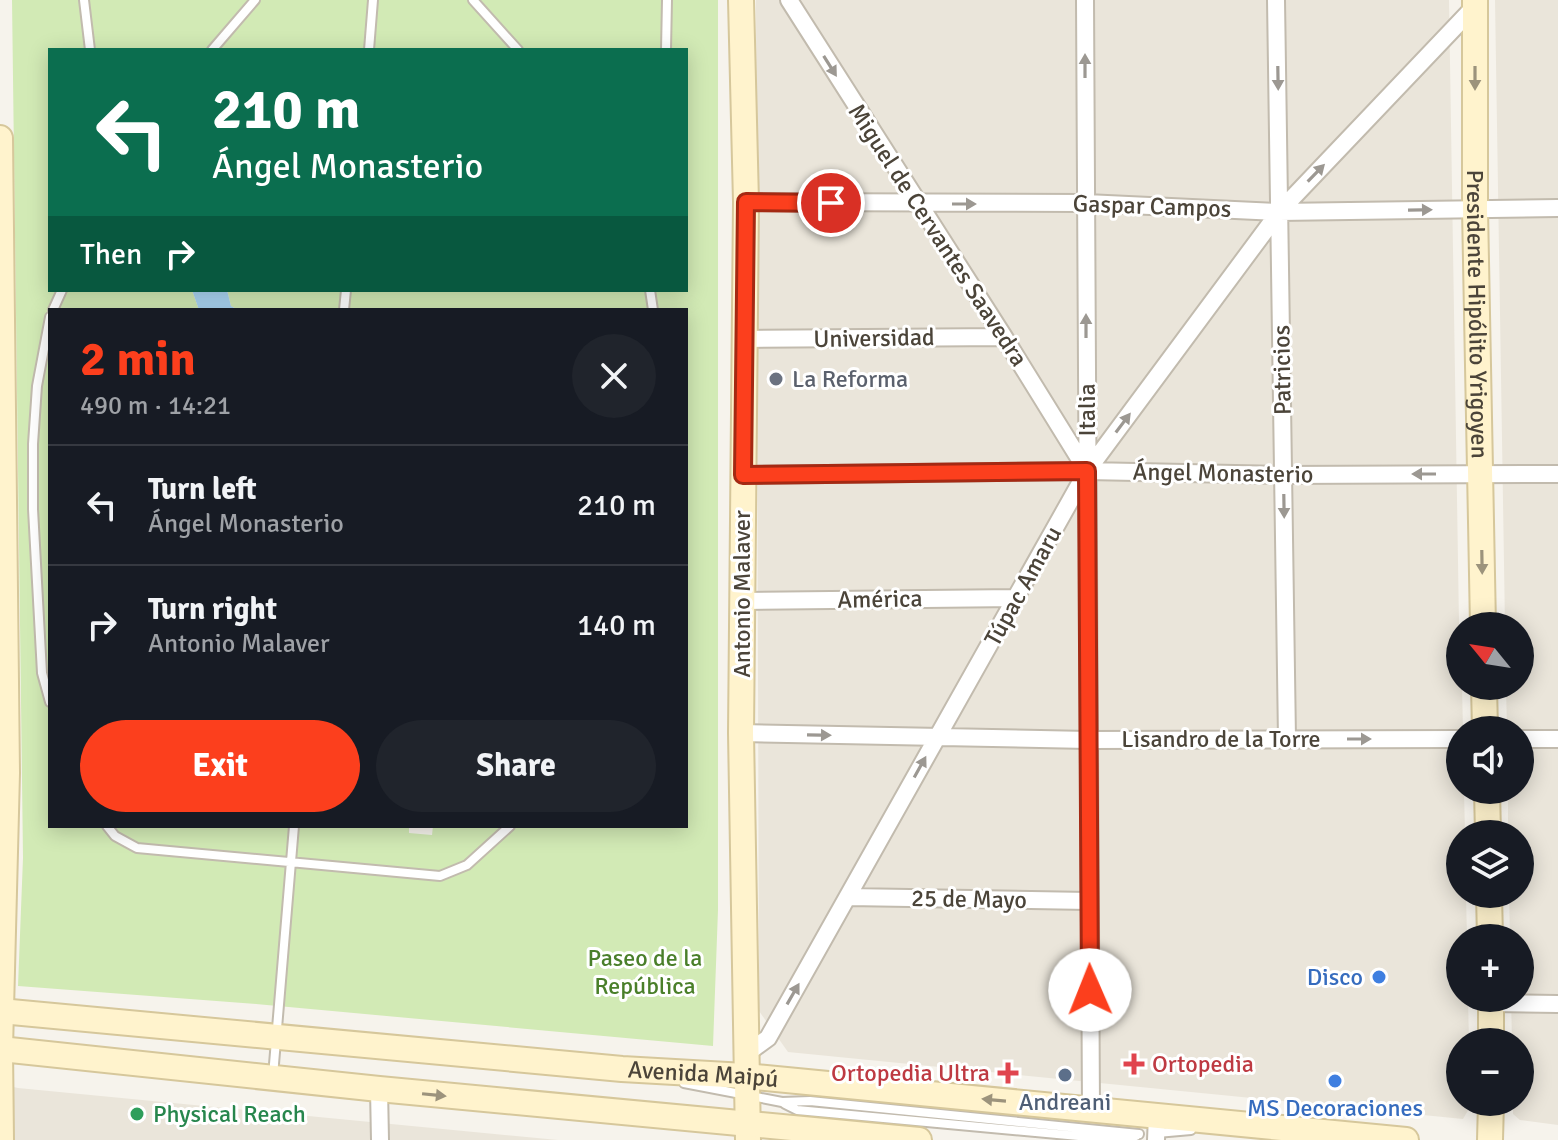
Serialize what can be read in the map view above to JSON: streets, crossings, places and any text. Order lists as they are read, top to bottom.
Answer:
{
  "streets": {
    "street": [
      "Gaspar Campos",
      "Miguel de Cervantes Saavedra",
      "Presidente Hipólito Yrigoyen",
      "Universidad",
      "Patricios",
      "Italia",
      "Ángel Monasterio",
      "Túpac Amaru",
      "Antonio Malaver",
      "América",
      "Lisandro de la Torre",
      "25 de Mayo",
      "Avenida Maipú"
    ]
  },
  "crossings": [
    ["Gaspar Campos", "Miguel de Cervantes Saavedra"],
    ["Gaspar Campos", "Presidente Hipólito Yrigoyen"],
    ["Gaspar Campos", "Patricios"],
    ["Gaspar Campos", "Italia"],
    ["Gaspar Campos", "Túpac Amaru"],
    ["Gaspar Campos", "Antonio Malaver"],
    ["Miguel de Cervantes Saavedra", "Universidad"],
    ["Miguel de Cervantes Saavedra", "Italia"],
    ["Miguel de Cervantes Saavedra", "Ángel Monasterio"],
    ["Miguel de Cervantes Saavedra", "Túpac Amaru"],
    ["Presidente Hipólito Yrigoyen", "Ángel Monasterio"],
    ["Presidente Hipólito Yrigoyen", "Túpac Amaru"],
    ["Universidad", "Antonio Malaver"],
    ["Patricios", "Ángel Monasterio"],
    ["Patricios", "Túpac Amaru"],
    ["Patricios", "Lisandro de la Torre"],
    ["Italia", "Ángel Monasterio"],
    ["Italia", "Túpac Amaru"],
    ["Italia", "Lisandro de la Torre"],
    ["Italia", "25 de Mayo"],
    ["Italia", "Avenida Maipú"],
    ["Ángel Monasterio", "Túpac Amaru"],
    ["Ángel Monasterio", "Antonio Malaver"],
    ["Túpac Amaru", "Antonio Malaver"],
    ["Túpac Amaru", "América"],
    ["Túpac Amaru", "Lisandro de la Torre"],
    ["Túpac Amaru", "25 de Mayo"],
    ["Túpac Amaru", "Avenida Maipú"],
    ["Antonio Malaver", "América"],
    ["Antonio Malaver", "Lisandro de la Torre"],
    ["Antonio Malaver", "Avenida Maipú"]
  ],
  "one_way": [
    "Gaspar Campos",
    "Miguel de Cervantes Saavedra",
    "Presidente Hipólito Yrigoyen",
    "Patricios",
    "Italia",
    "Túpac Amaru",
    "Lisandro de la Torre"
  ],
  "parks": ["Paseo de la República"],
  "places": {
    "other": [
      "La Reforma",
      "Disco",
      "Andreani",
      "MS Decoraciones",
      "Physical Reach"
    ],
    "health": ["Ortopedia", "Ortopedia Ultra"]
  },
  "north": "top left",
  "page": {
    "turn": ["210 m", "Ángel Monasterio"],
    "then": "Then",
    "heading": ["2 min", "490 m · 14:21"],
    "list": [
      {
        "name": "Turn left",
        "note": "Ángel Monasterio",
        "value": "210 m"
      },
      {
        "name": "Turn right",
        "note": "Antonio Malaver",
        "value": "140 m"
      }
    ],
    "map_buttons": ["+", "−"],
    "buttons": ["Exit", "Share"]
  }
}
